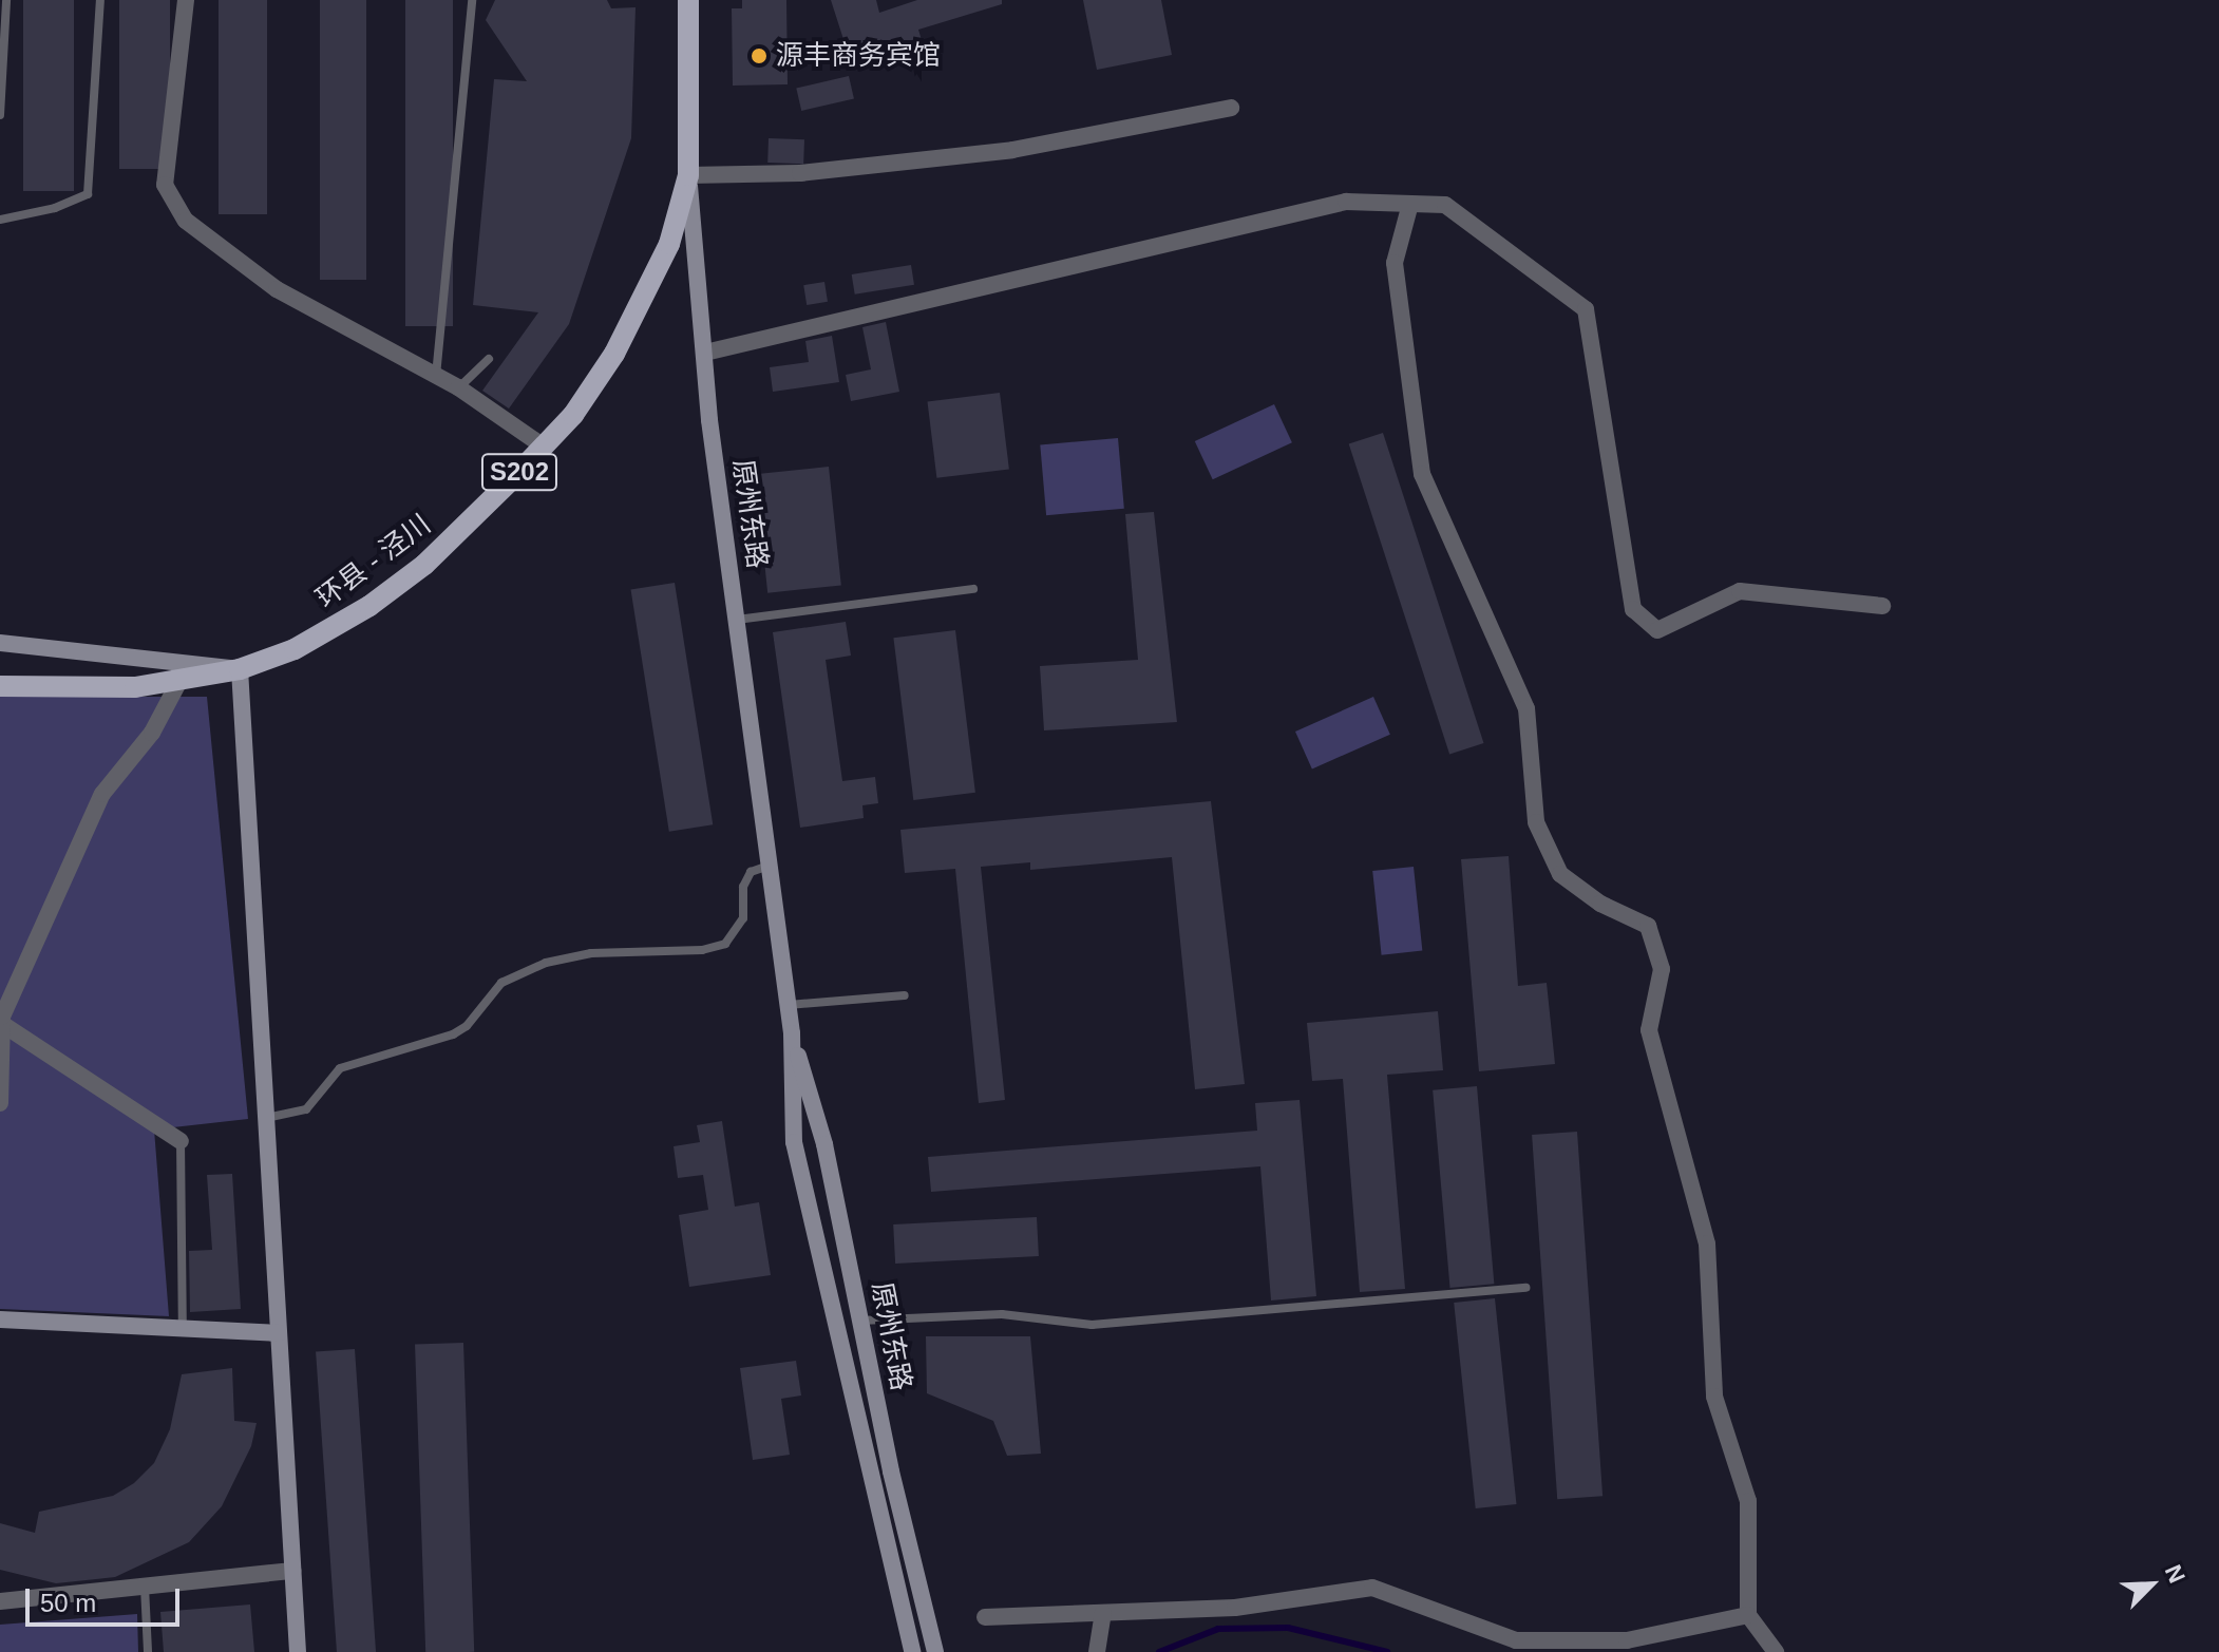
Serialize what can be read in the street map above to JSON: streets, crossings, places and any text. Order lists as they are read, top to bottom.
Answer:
{
  "streets": {
    "main road": ["S202", "原州东路", "环县 - 泾川"]
  },
  "crossings": [
    ["原州东路", "环县 - 泾川"]
  ],
  "places": ["源丰商务宾馆"],
  "scale_bar": "50 m",
  "north": "top right"
}
